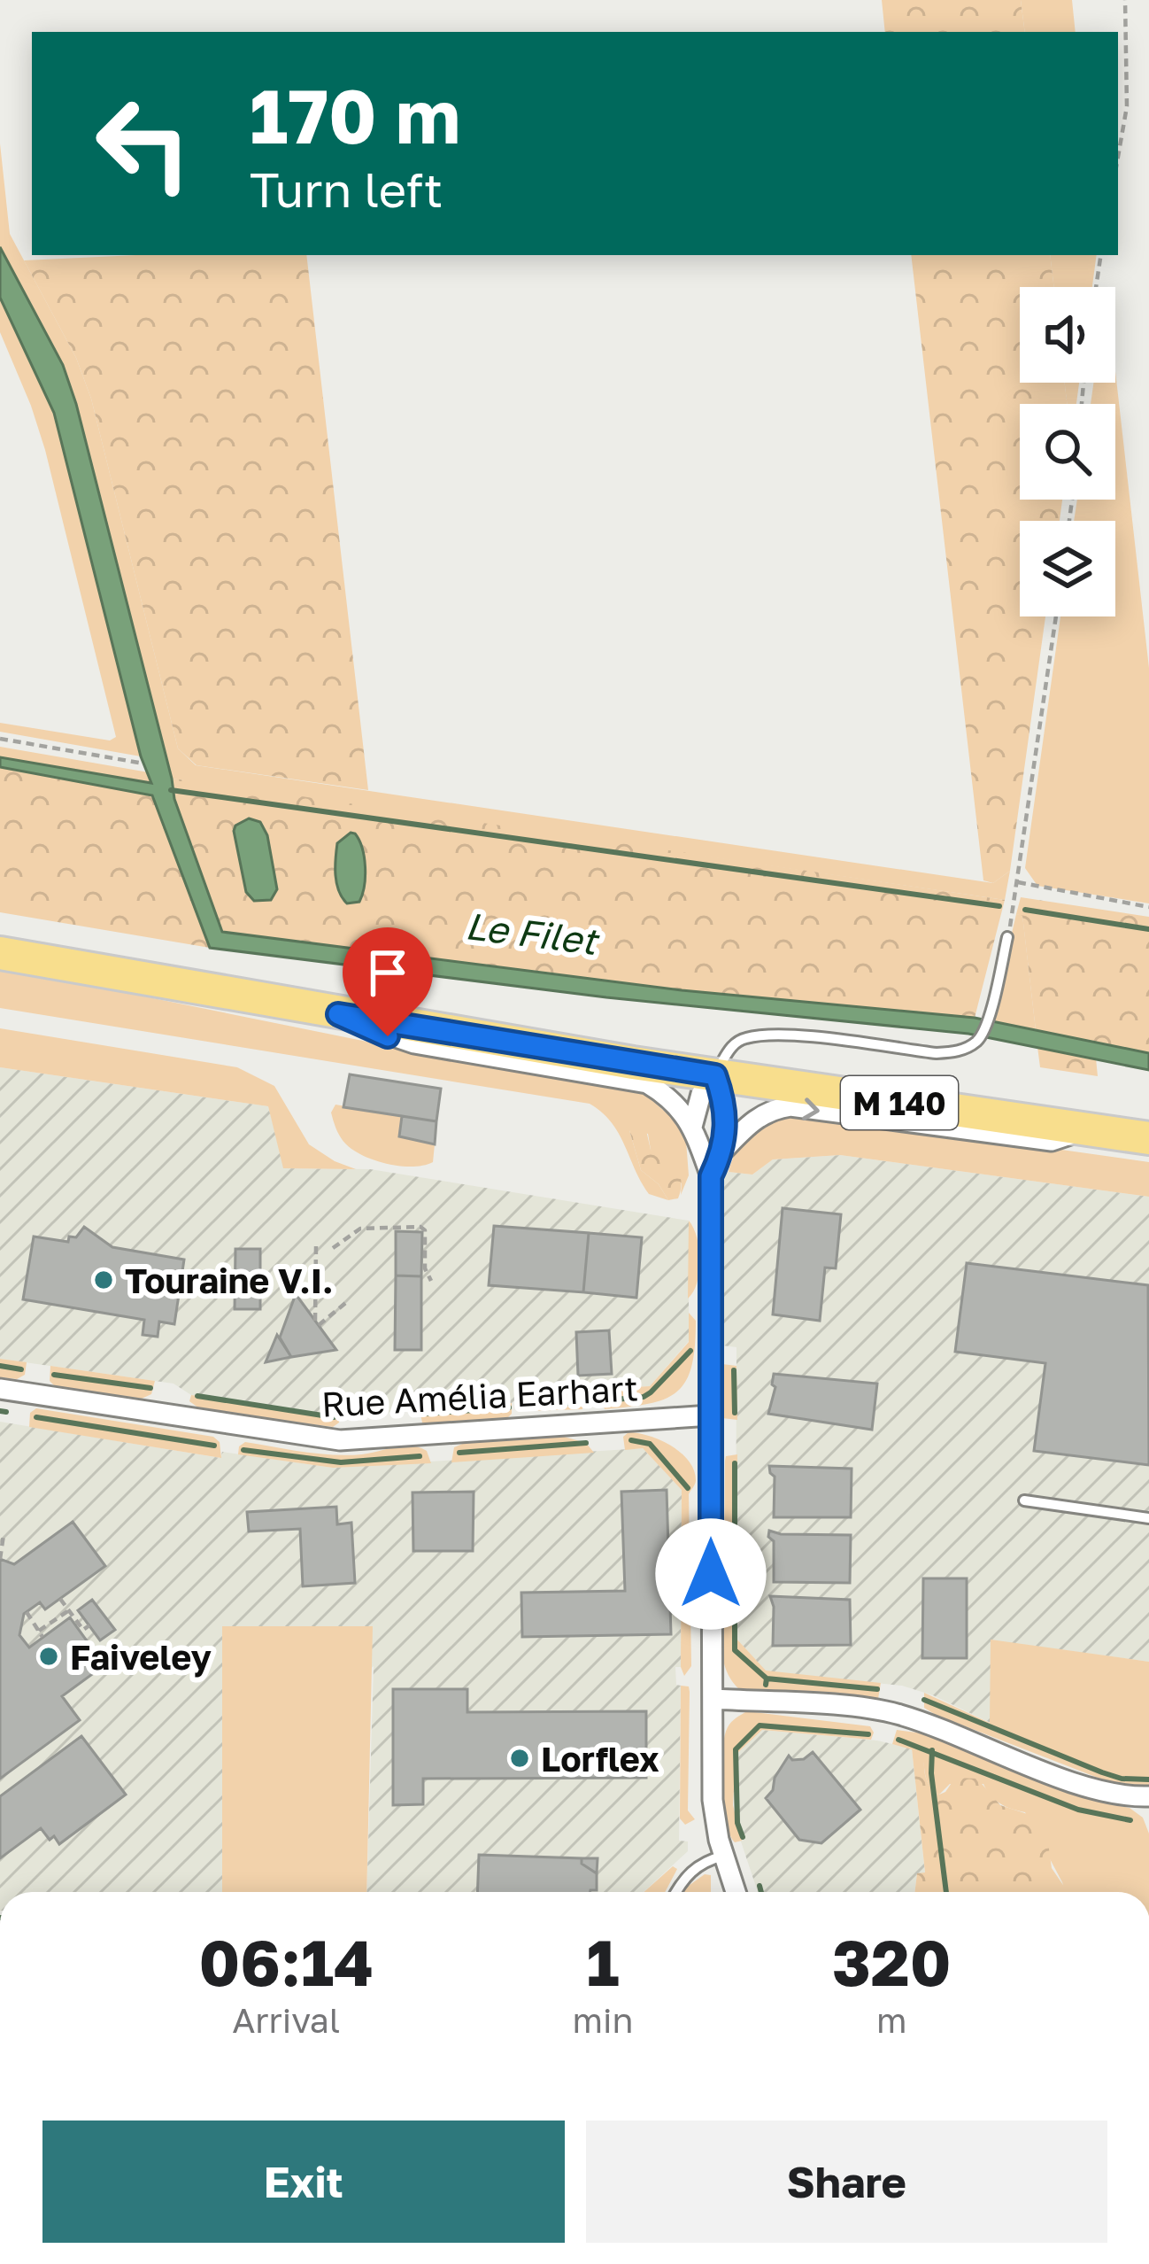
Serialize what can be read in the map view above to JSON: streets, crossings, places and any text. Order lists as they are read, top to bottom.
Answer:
{
  "streets": {
    "main road": ["M 140"],
    "street": ["Rue Amélia Earhart"]
  },
  "water": ["Le Filet"],
  "places": ["Touraine V.I.", "Faiveley", "Lorflex"],
  "page": {
    "turn": ["170 m", "Turn left"],
    "eta": [
      "06:14",
      "Arrival",
      "1",
      "min",
      "320",
      "m"
    ],
    "buttons": ["Exit", "Share"]
  }
}
